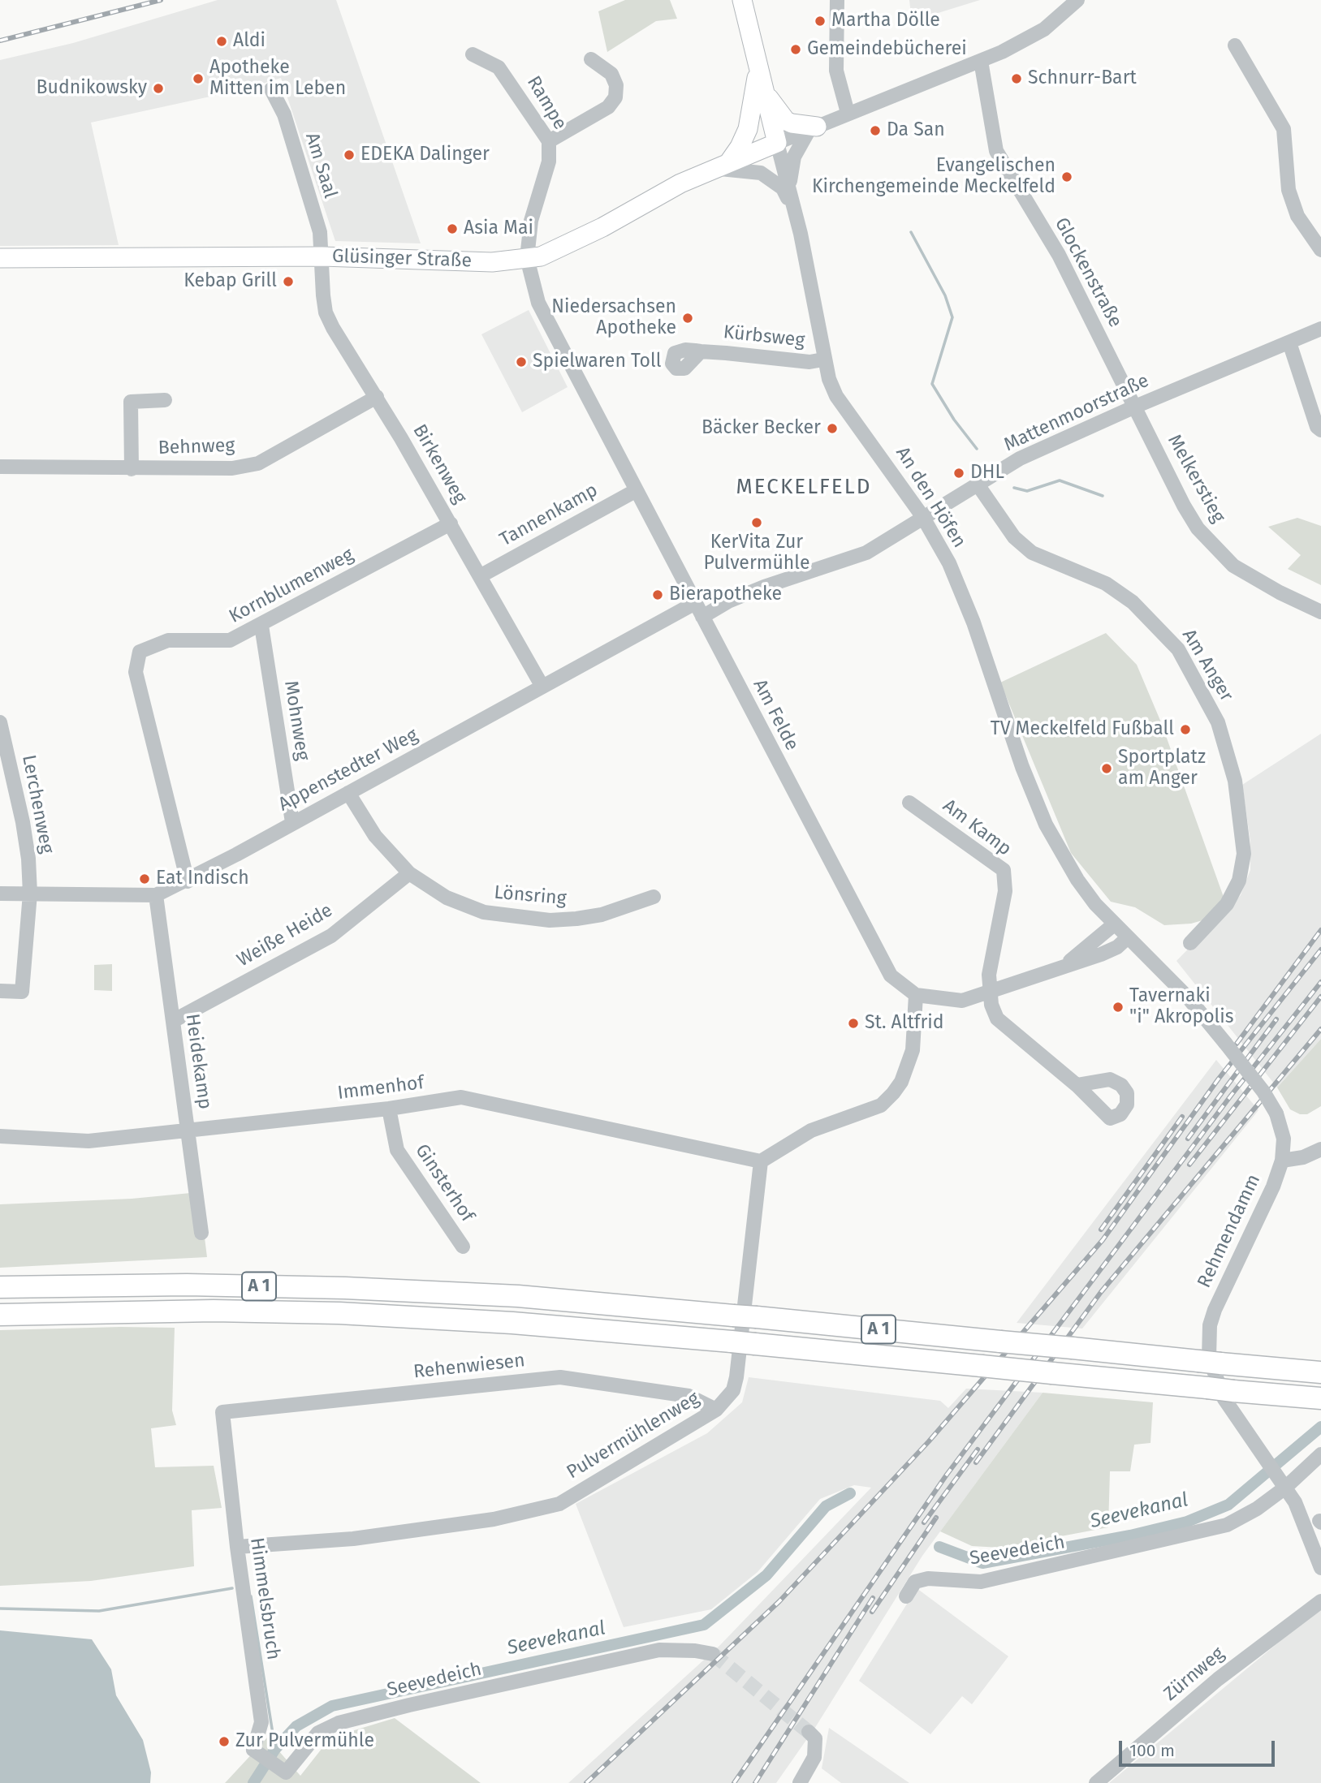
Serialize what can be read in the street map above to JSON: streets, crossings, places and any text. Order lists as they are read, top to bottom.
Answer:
{
  "streets": {
    "highway": ["A 1"],
    "main road": ["Glüsinger Straße"],
    "street": [
      "Rampe",
      "Am Saal",
      "Glockenstraße",
      "Kürbsweg",
      "Mattenmoorstraße",
      "Behnweg",
      "Birkenweg",
      "Melkerstieg",
      "An den Höfen",
      "Tannenkamp",
      "Kornblumenweg",
      "Am Anger",
      "Am Felde",
      "Mohnweg",
      "Appenstedter Weg",
      "Lerchenweg",
      "Am Kamp",
      "Lönsring",
      "Weiße Heide",
      "Heidekamp",
      "Immenhof",
      "Ginsterhof",
      "Rehmendamm",
      "Rehenwiesen",
      "Pulvermühlenweg",
      "Seevedeich",
      "Himmelsbruch",
      "Zürnweg"
    ]
  },
  "crossings": [
    ["Rampe", "Glüsinger Straße"],
    ["Rampe", "Am Felde"],
    ["Am Saal", "Glüsinger Straße"],
    ["Am Saal", "Birkenweg"],
    ["Glüsinger Straße", "Birkenweg"],
    ["Glüsinger Straße", "An den Höfen"],
    ["Glüsinger Straße", "Am Felde"],
    ["Glockenstraße", "Mattenmoorstraße"],
    ["Glockenstraße", "Melkerstieg"],
    ["Kürbsweg", "An den Höfen"],
    ["Mattenmoorstraße", "Melkerstieg"],
    ["Mattenmoorstraße", "An den Höfen"],
    ["Mattenmoorstraße", "Am Anger"],
    ["Mattenmoorstraße", "Am Felde"],
    ["Behnweg", "Birkenweg"],
    ["Birkenweg", "Tannenkamp"],
    ["Birkenweg", "Kornblumenweg"],
    ["Birkenweg", "Appenstedter Weg"],
    ["An den Höfen", "Rehmendamm"],
    ["Tannenkamp", "Am Felde"],
    ["Kornblumenweg", "Mohnweg"],
    ["Kornblumenweg", "Appenstedter Weg"],
    ["Am Felde", "Appenstedter Weg"],
    ["Mohnweg", "Appenstedter Weg"],
    ["Appenstedter Weg", "Lerchenweg"],
    ["Appenstedter Weg", "Lönsring"],
    ["Appenstedter Weg", "Heidekamp"],
    ["Lönsring", "Weiße Heide"],
    ["Weiße Heide", "Heidekamp"],
    ["Heidekamp", "Immenhof"],
    ["Immenhof", "Ginsterhof"],
    ["Immenhof", "Pulvermühlenweg"],
    ["Rehmendamm", "Seevedeich"],
    ["Rehenwiesen", "Pulvermühlenweg"],
    ["Rehenwiesen", "Himmelsbruch"],
    ["Pulvermühlenweg", "Himmelsbruch"],
    ["Seevedeich", "Himmelsbruch"]
  ],
  "districts": ["MECKELFELD"],
  "water": ["Seevekanal"],
  "places": [
    "Martha Dölle",
    "Aldi",
    "Gemeindebücherei",
    "Apotheke Mitten im Leben",
    "Schnurr-Bart",
    "Budnikowsky",
    "Da San",
    "EDEKA Dalinger",
    "Evangelischen Kirchengemeinde Meckelfeld",
    "Asia Mai",
    "Kebap Grill",
    "Niedersachsen Apotheke",
    "Spielwaren Toll",
    "Bäcker Becker",
    "DHL",
    "KerVita Zur Pulvermühle",
    "Bierapotheke",
    "TV Meckelfeld Fußball",
    "Sportplatz am Anger",
    "Eat Indisch",
    "Tavernaki \"i\" Akropolis",
    "St. Altfrid",
    "Zur Pulvermühle"
  ],
  "scale_bar": "100 m"
}
